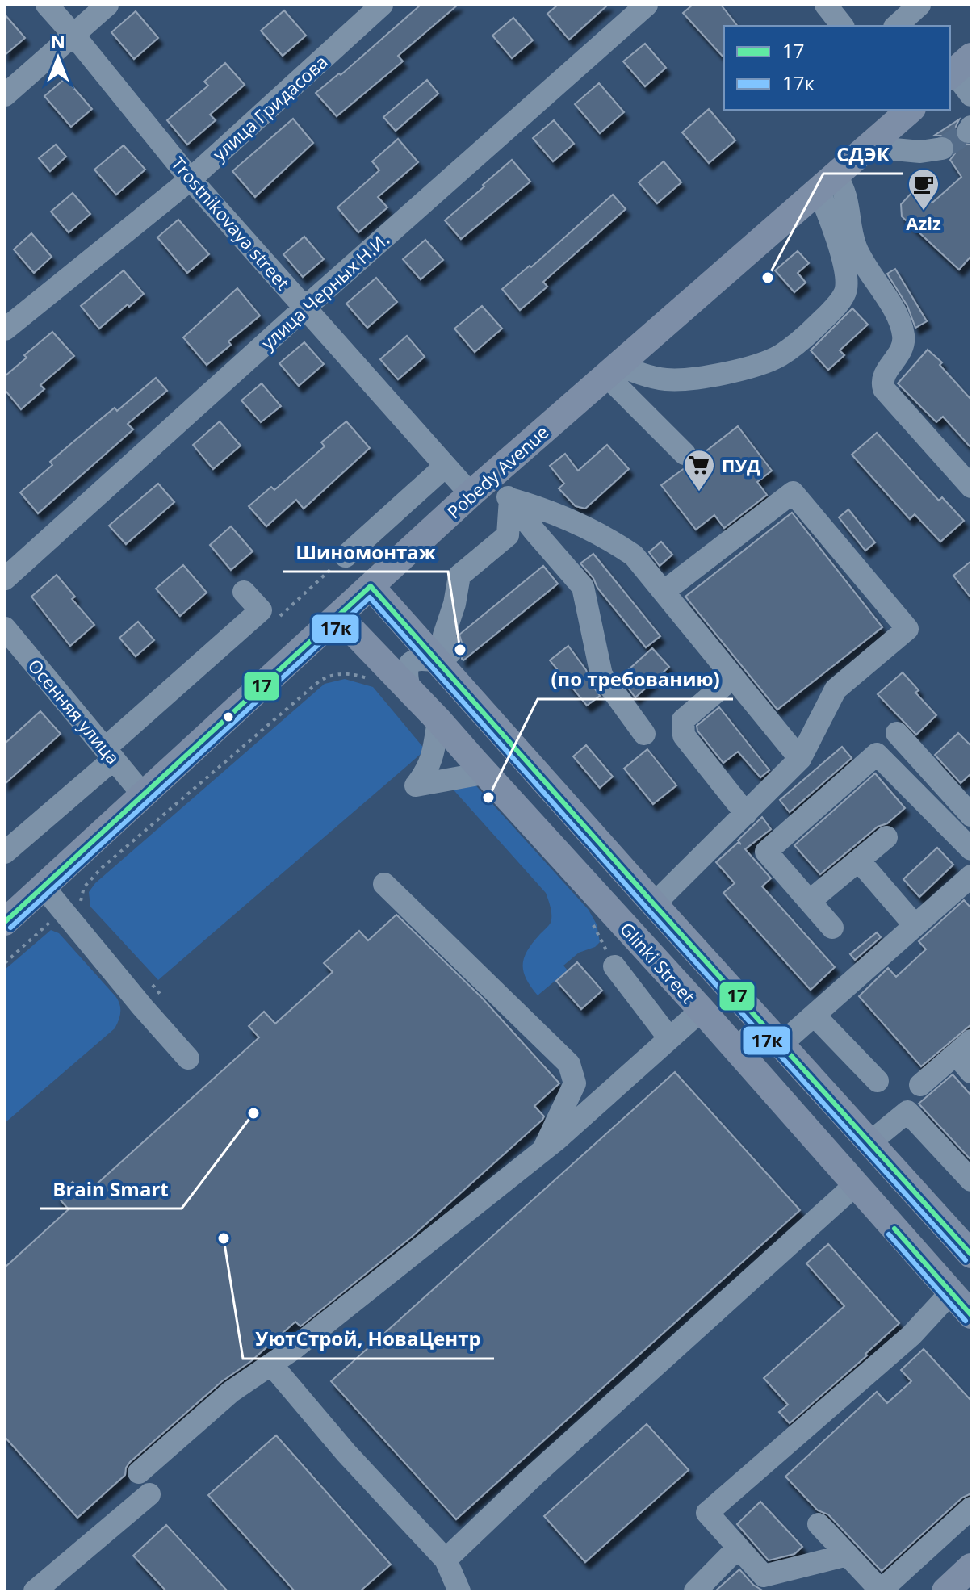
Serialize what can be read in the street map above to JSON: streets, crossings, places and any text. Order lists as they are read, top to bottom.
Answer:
{
  "streets": {
    "main road": ["Pobedy Avenue", "Glinki Street"],
    "street": [
      "улица Гридасова",
      "Trostnikovaya street",
      "улица Черных Н.И.",
      "Осенняя улица"
    ]
  },
  "crossings": [
    ["улица Гридасова", "Trostnikovaya street"],
    ["Trostnikovaya street", "улица Черных Н.И."],
    ["Trostnikovaya street", "Pobedy Avenue"],
    ["Pobedy Avenue", "Осенняя улица"],
    ["Pobedy Avenue", "Glinki Street"]
  ],
  "places": {
    "cafe": ["Aziz"],
    "other": [
      "СДЭК",
      "Шиномонтаж",
      "(по требованию)",
      "Brain Smart",
      "УютСтрой, НоваЦентр"
    ],
    "supermarket": ["ПУД"]
  },
  "lines": ["transit line 17", "transit line 17к"],
  "legend": ["17", "17к"],
  "north": "top"
}
